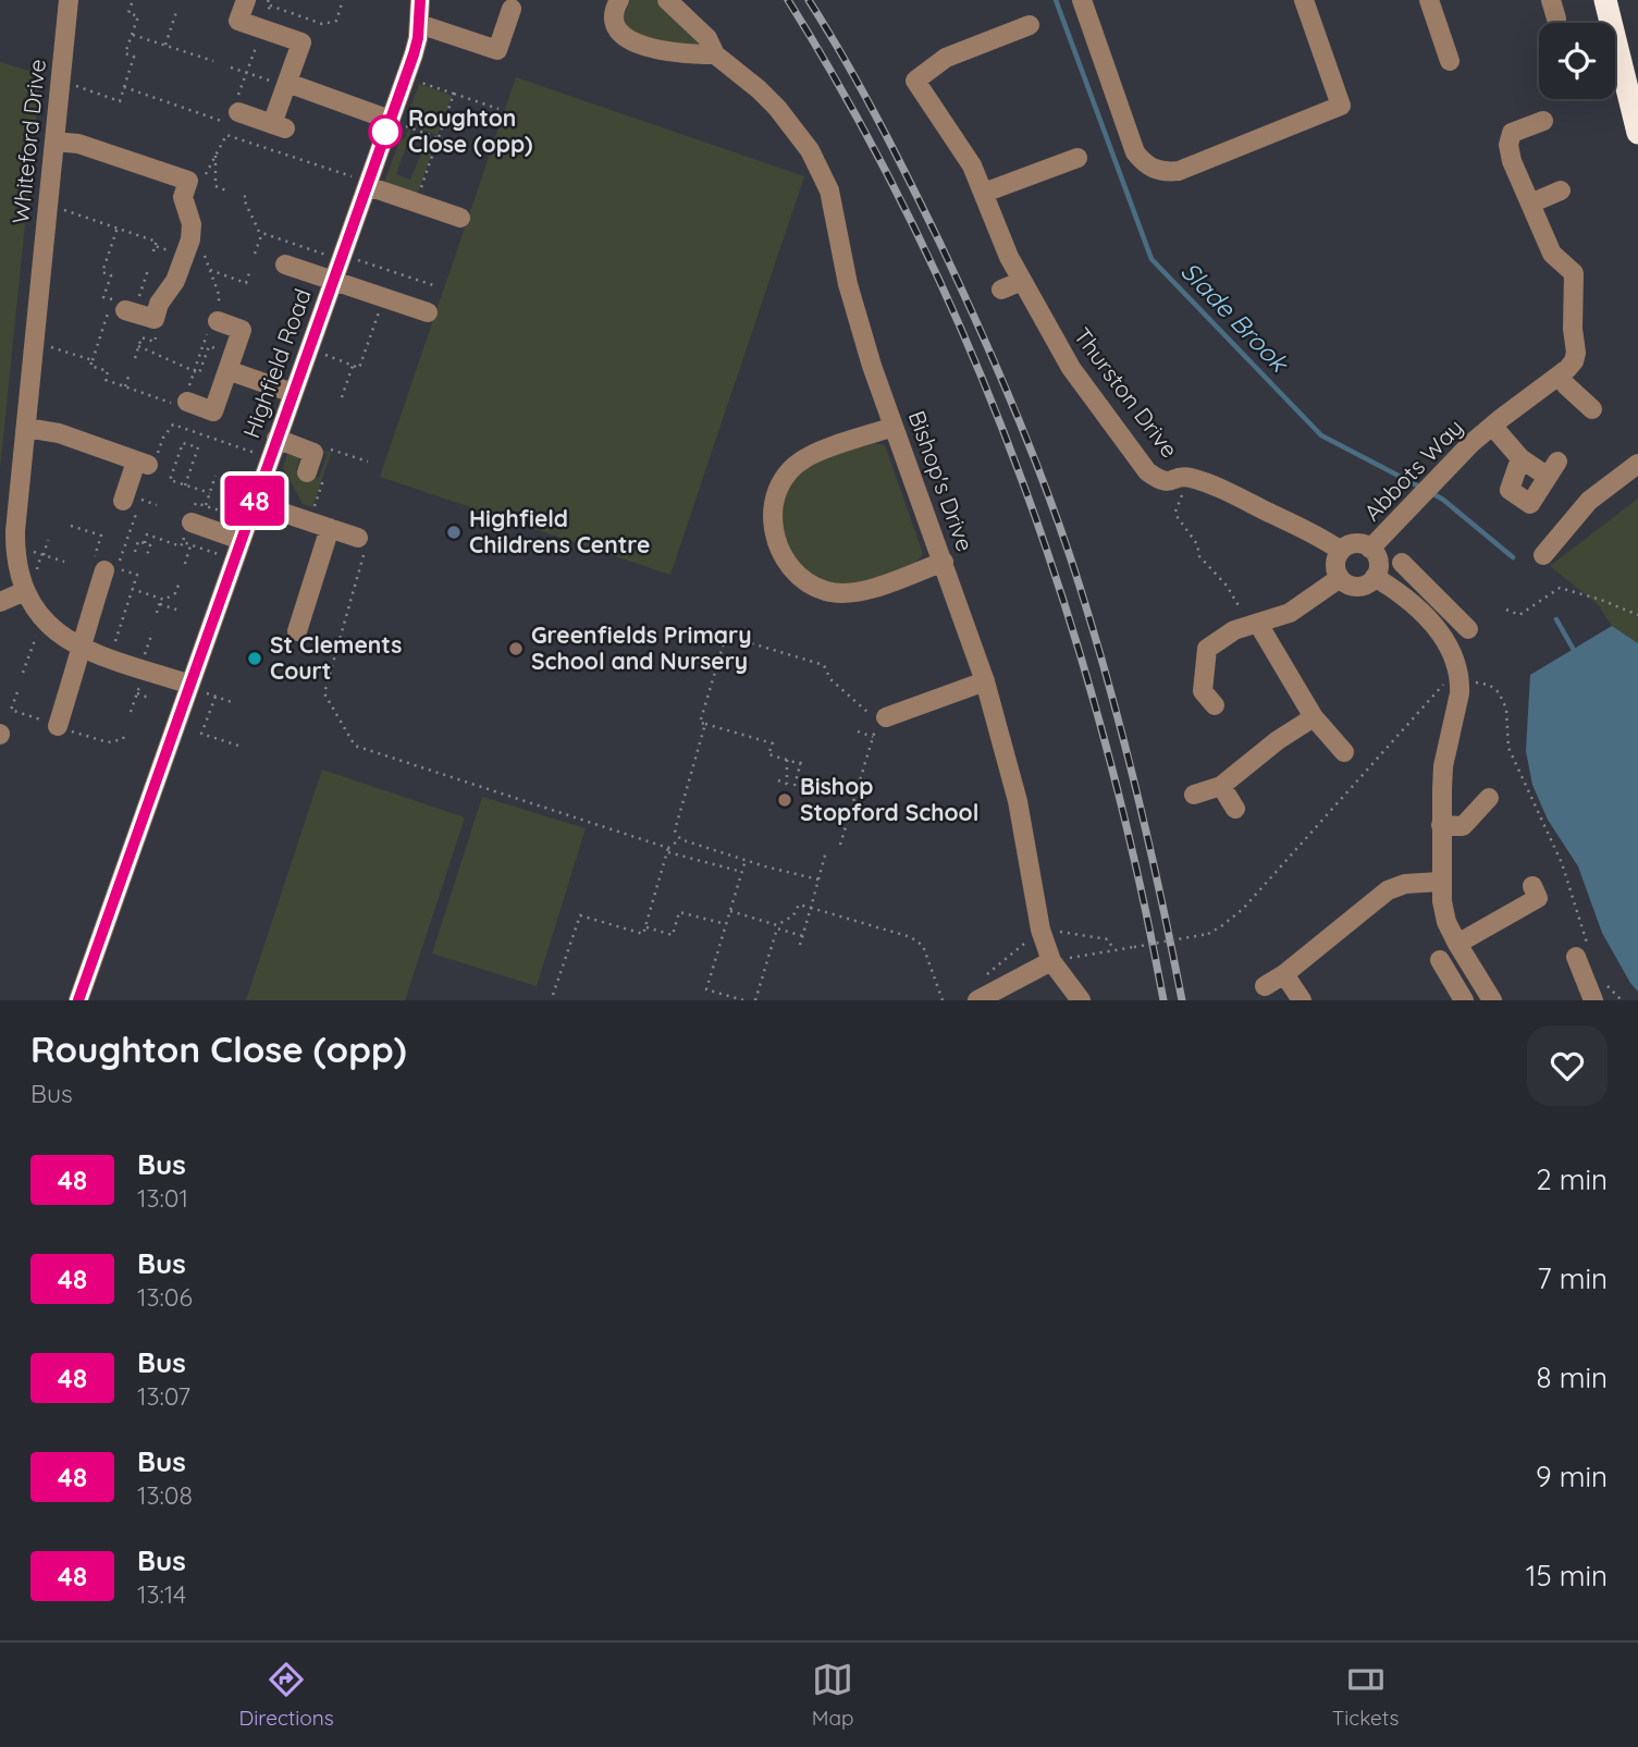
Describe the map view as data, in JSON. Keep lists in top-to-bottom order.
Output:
{
  "streets": {
    "street": [
      "Whiteford Drive",
      "Highfield Road",
      "Thurston Drive",
      "Abbots Way",
      "Bishop's Drive"
    ]
  },
  "crossings": [
    ["Whiteford Drive", "Highfield Road"],
    ["Thurston Drive", "Abbots Way"]
  ],
  "water": ["Slade Brook"],
  "places": [
    "Roughton Close (opp)",
    "Highfield Childrens Centre",
    "Greenfields Primary School and Nursery",
    "St Clements Court",
    "Bishop Stopford School"
  ],
  "lines": ["bus line 48"],
  "page": {
    "on_map": "48",
    "heading": ["Roughton Close (opp)", "Bus"],
    "list": [
      {
        "mark": "48",
        "name": "Bus",
        "note": "13:01",
        "value": "2 min"
      },
      {
        "mark": "48",
        "name": "Bus",
        "note": "13:06",
        "value": "7 min"
      },
      {
        "mark": "48",
        "name": "Bus",
        "note": "13:07",
        "value": "8 min"
      },
      {
        "mark": "48",
        "name": "Bus",
        "note": "13:08",
        "value": "9 min"
      },
      {
        "mark": "48",
        "name": "Bus",
        "note": "13:14",
        "value": "15 min"
      }
    ],
    "tabs": ["Directions", "Map", "Tickets"]
  }
}
